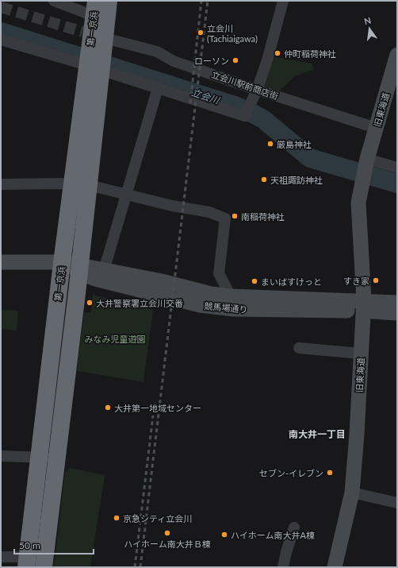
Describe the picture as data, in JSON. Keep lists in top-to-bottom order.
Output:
{
  "streets": {
    "highway": ["第一京浜"],
    "street": ["立会川駅前商店街", "旧東海道", "競馬場通り"]
  },
  "crossings": [
    ["第一京浜", "立会川駅前商店街"],
    ["第一京浜", "競馬場通り"],
    ["立会川駅前商店街", "旧東海道"],
    ["旧東海道", "競馬場通り"]
  ],
  "districts": ["南大井一丁目"],
  "water": ["立会川"],
  "parks": ["みなみ児童遊園"],
  "places": [
    "立会川 (Tachiaigawa)",
    "仲町稲荷神社",
    "ローソン",
    "厳島神社",
    "天祖諏訪神社",
    "南稲荷神社",
    "すき家",
    "まいばすけっと",
    "大井警察署立会川交番",
    "大井第一地域センター",
    "セブン-イレブン",
    "京急シティ立会川",
    "ハイホーム南大井Ｂ棟",
    "ハイホーム南大井A棟"
  ],
  "scale_bar": "50 m",
  "north": "top"
}
